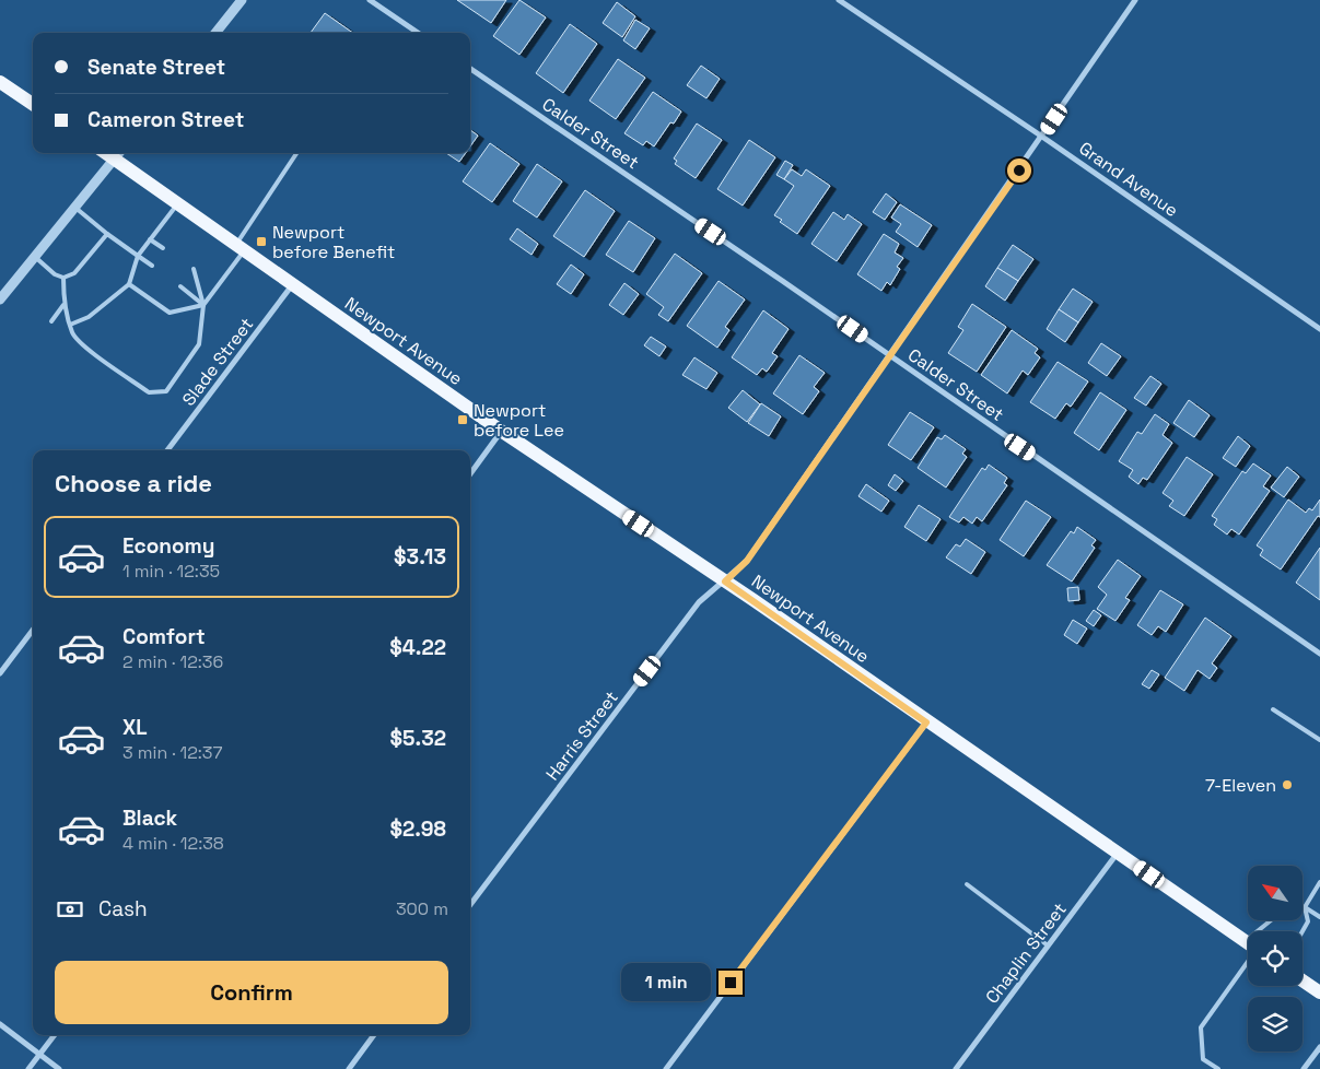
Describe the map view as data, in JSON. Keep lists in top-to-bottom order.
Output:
{
  "streets": {
    "main road": ["Newport Avenue"],
    "street": [
      "Calder Street",
      "Grand Avenue",
      "Slade Street",
      "Harris Street",
      "Chaplin Street"
    ]
  },
  "crossings": [
    ["Calder Street", "Harris Street"],
    ["Grand Avenue", "Harris Street"],
    ["Newport Avenue", "Slade Street"],
    ["Newport Avenue", "Harris Street"],
    ["Newport Avenue", "Chaplin Street"]
  ],
  "places": {
    "transit": ["Newport before Benefit", "Newport before Lee"],
    "other": ["7-Eleven"]
  },
  "north": "top left",
  "page": {
    "banner": ["Senate Street", "Cameron Street"],
    "heading": "Choose a ride",
    "list": [
      {
        "name": "Economy",
        "note": "1 min · 12:35",
        "value": "$3.13"
      },
      {
        "name": "Comfort",
        "note": "2 min · 12:36",
        "value": "$4.22"
      },
      {
        "name": "XL",
        "note": "3 min · 12:37",
        "value": "$5.32"
      },
      {
        "name": "Black",
        "note": "4 min · 12:38",
        "value": "$2.98"
      }
    ],
    "pay": ["Cash", "300 m"],
    "buttons": "Confirm",
    "bubble": "1 min"
  }
}
